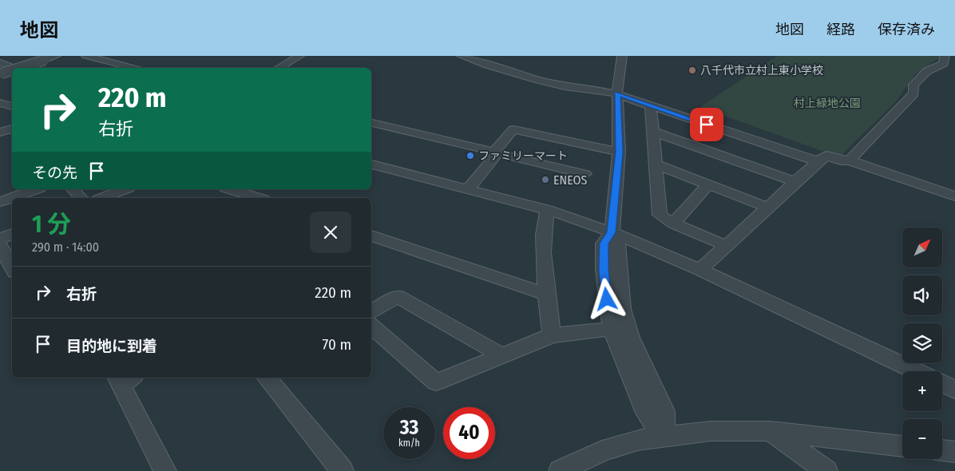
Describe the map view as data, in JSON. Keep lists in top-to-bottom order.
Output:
{
  "parks": ["村上緑地公園"],
  "places": ["八千代市立村上東小学校", "ファミリーマート", "ENEOS"],
  "north": "top right",
  "page": {
    "header": "地図",
    "nav": ["地図", "経路", "保存済み"],
    "turn": ["220 m", "右折"],
    "then": "その先",
    "heading": ["1 分", "290 m · 14:00"],
    "map_buttons": ["+", "−"],
    "list": [
      {
        "name": "右折",
        "value": "220 m"
      },
      {
        "name": "目的地に到着",
        "value": "70 m"
      }
    ],
    "speed": "33 km/h",
    "limit": "40"
  }
}
